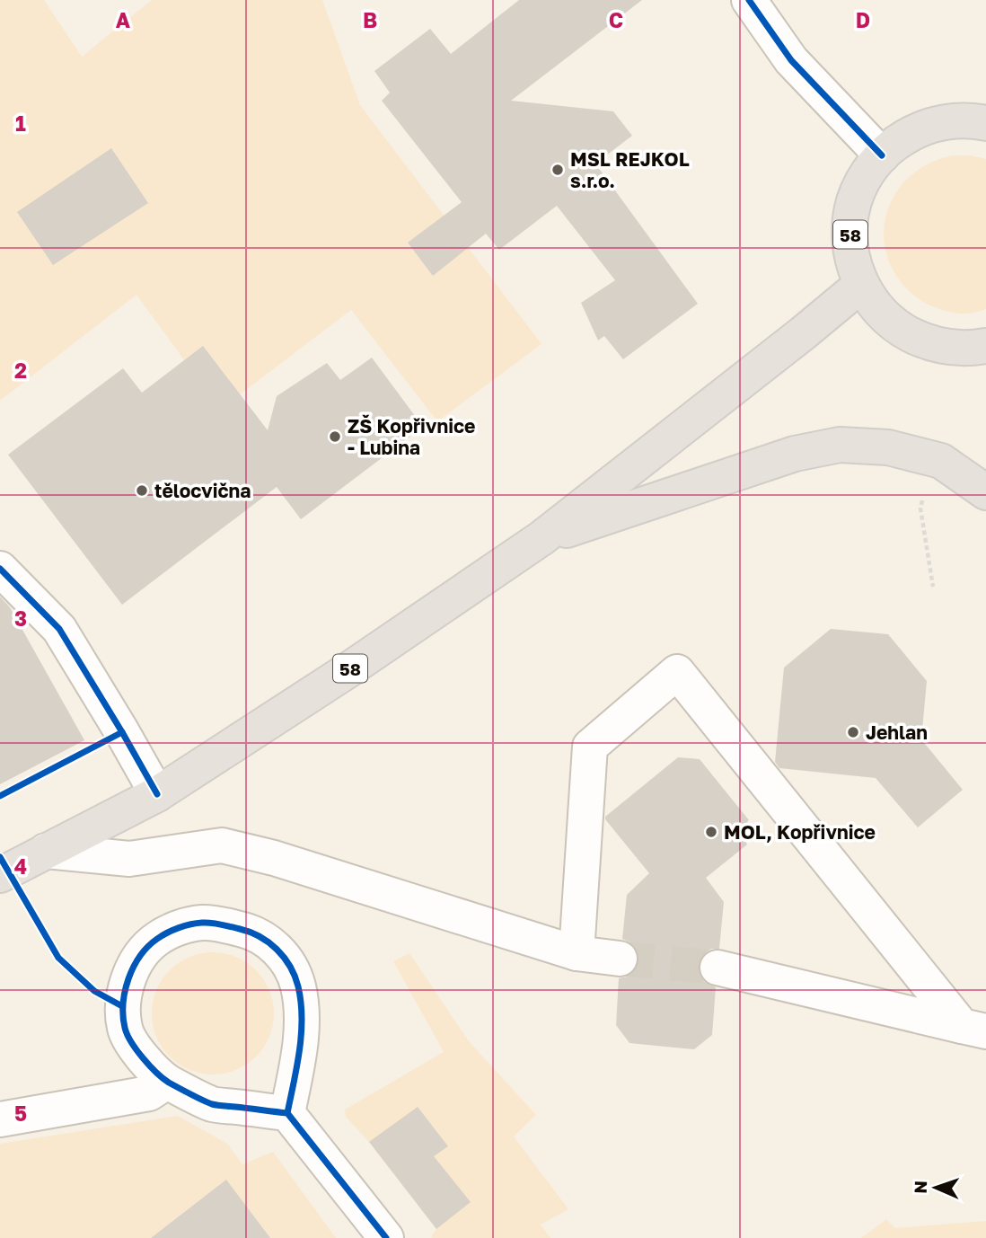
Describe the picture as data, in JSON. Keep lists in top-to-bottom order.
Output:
{
  "streets": {
    "main road": ["58"]
  },
  "places": [
    "MSL REJKOL s.r.o.",
    "ZŠ Kopřivnice - Lubina",
    "tělocvična",
    "Jehlan",
    "MOL, Kopřivnice"
  ],
  "north": "left",
  "grid": {
    "columns": [
      "A",
      "B",
      "C",
      "D"
    ],
    "rows": [
      "1",
      "2",
      "3",
      "4",
      "5"
    ]
  }
}
